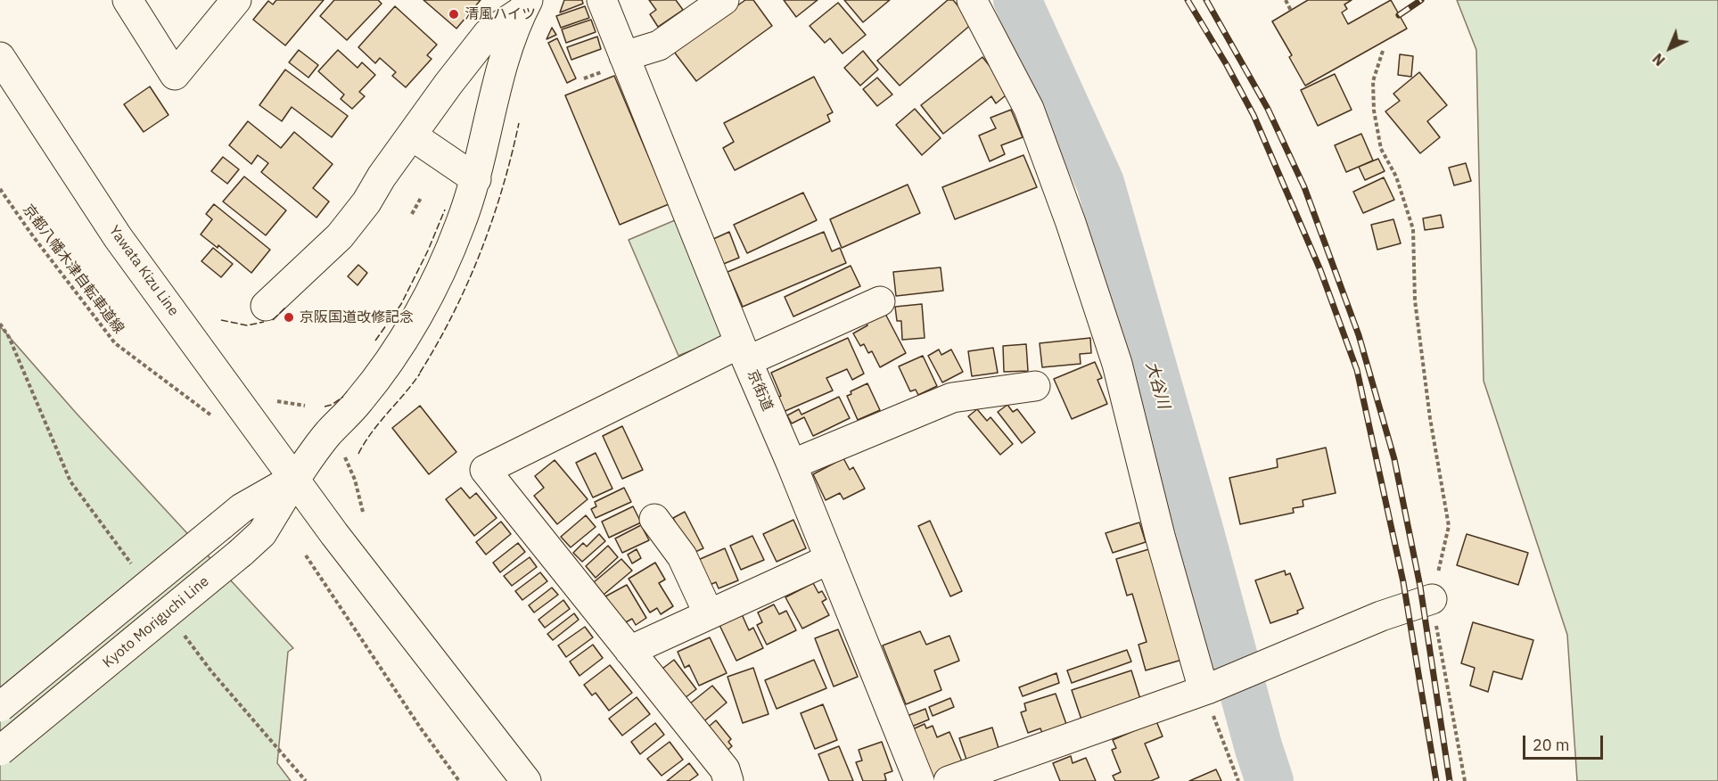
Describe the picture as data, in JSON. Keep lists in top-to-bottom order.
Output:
{
  "streets": {
    "street": ["Yawata Kizu Line", "京街道", "Kyoto Moriguchi Line"],
    "path": ["京都八幡木津自転車道線"]
  },
  "crossings": [
    ["Yawata Kizu Line", "Kyoto Moriguchi Line"]
  ],
  "water": ["大谷川"],
  "places": ["清風ハイツ", "京阪国道改修記念"],
  "scale_bar": "20 m",
  "north": "bottom left"
}
